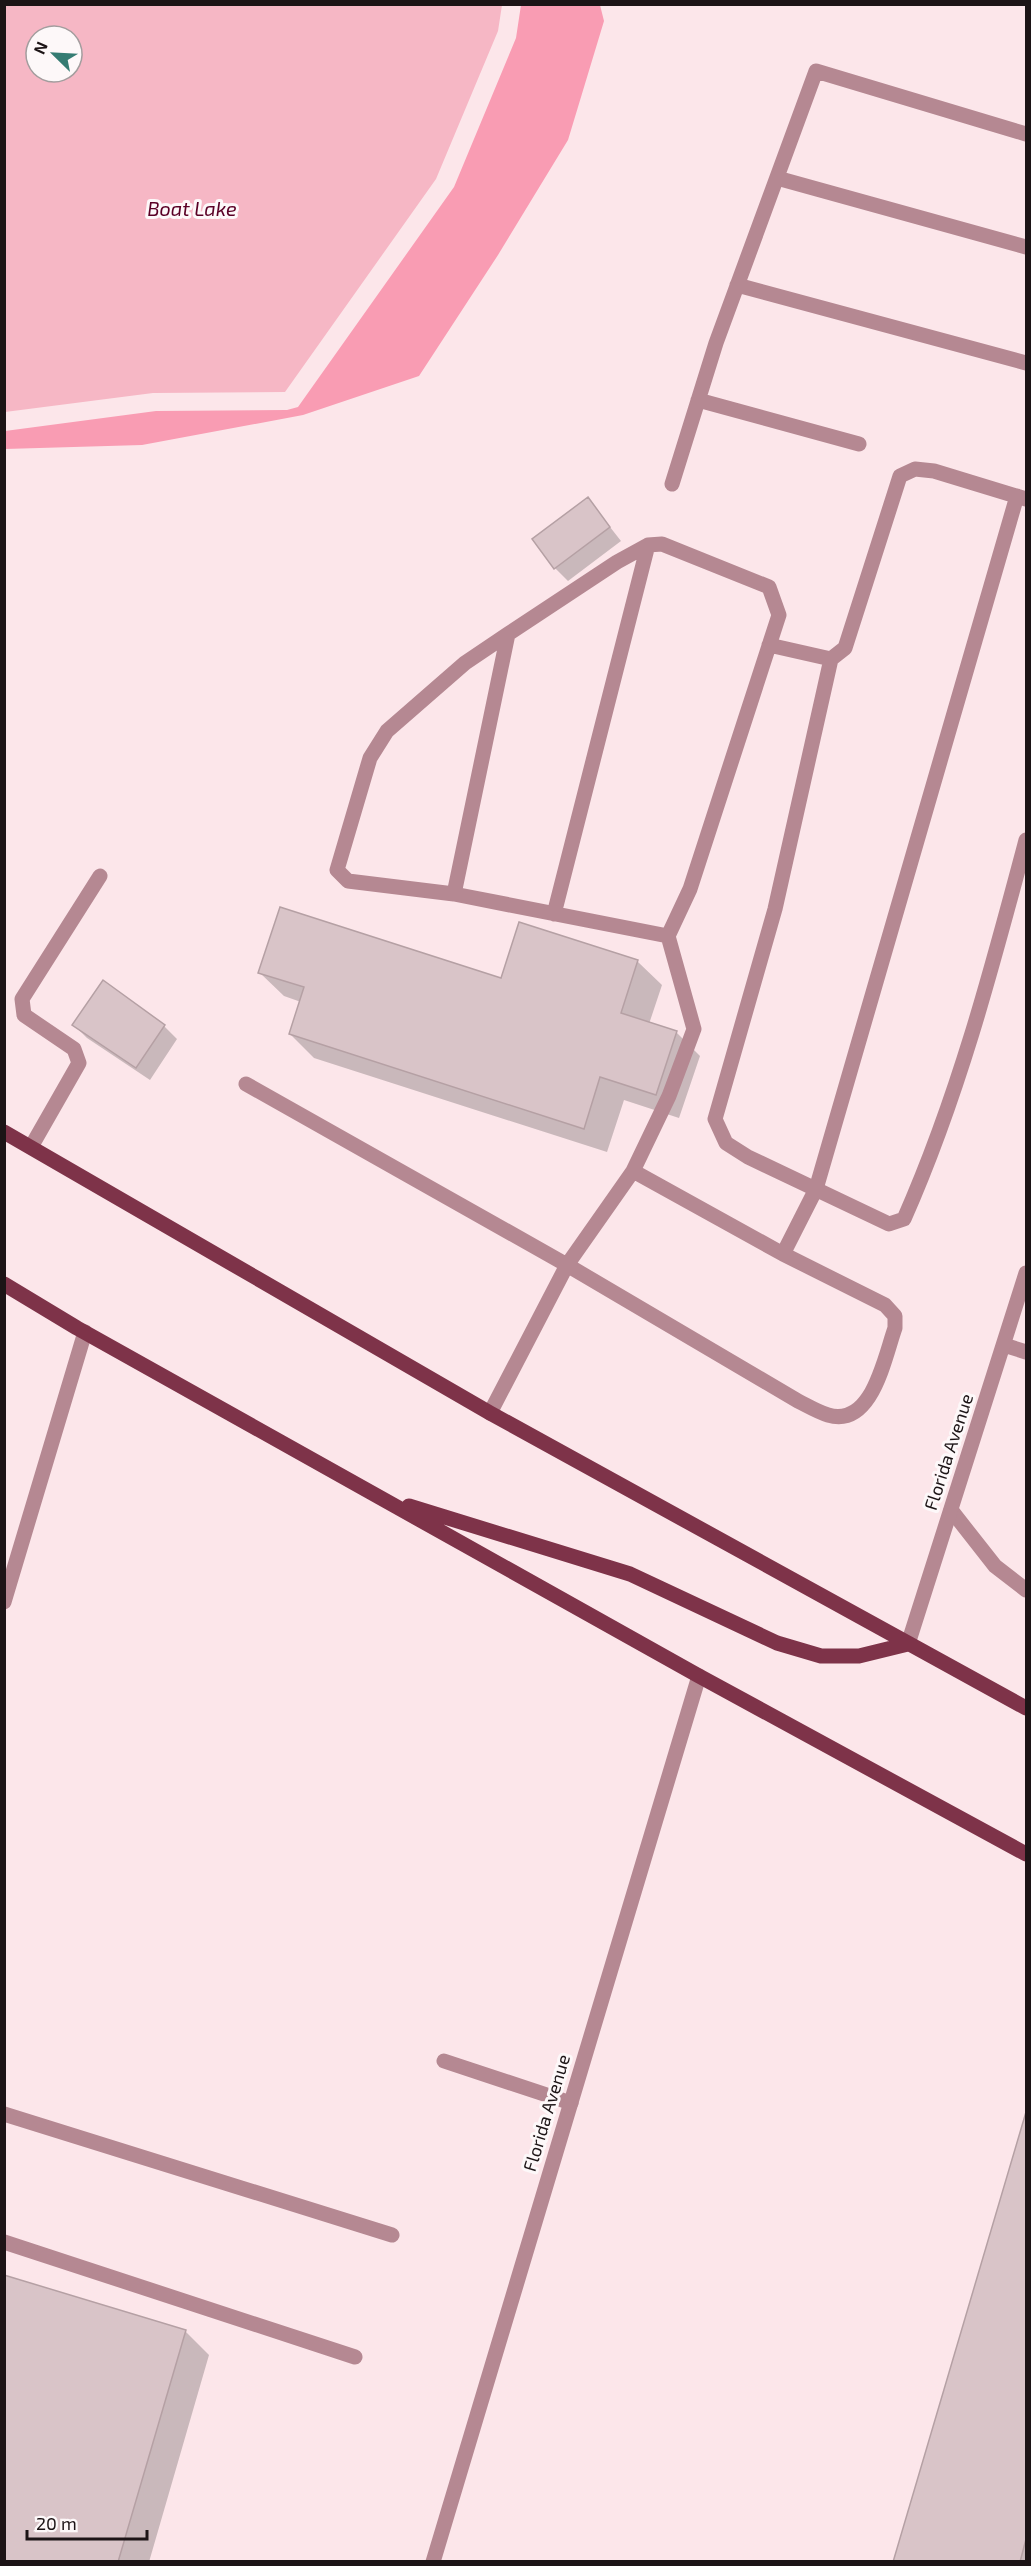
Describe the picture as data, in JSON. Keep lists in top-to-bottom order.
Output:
{
  "streets": {
    "street": ["Florida Avenue"]
  },
  "water": ["Boat Lake"],
  "scale_bar": "20 m",
  "north": "top left"
}
